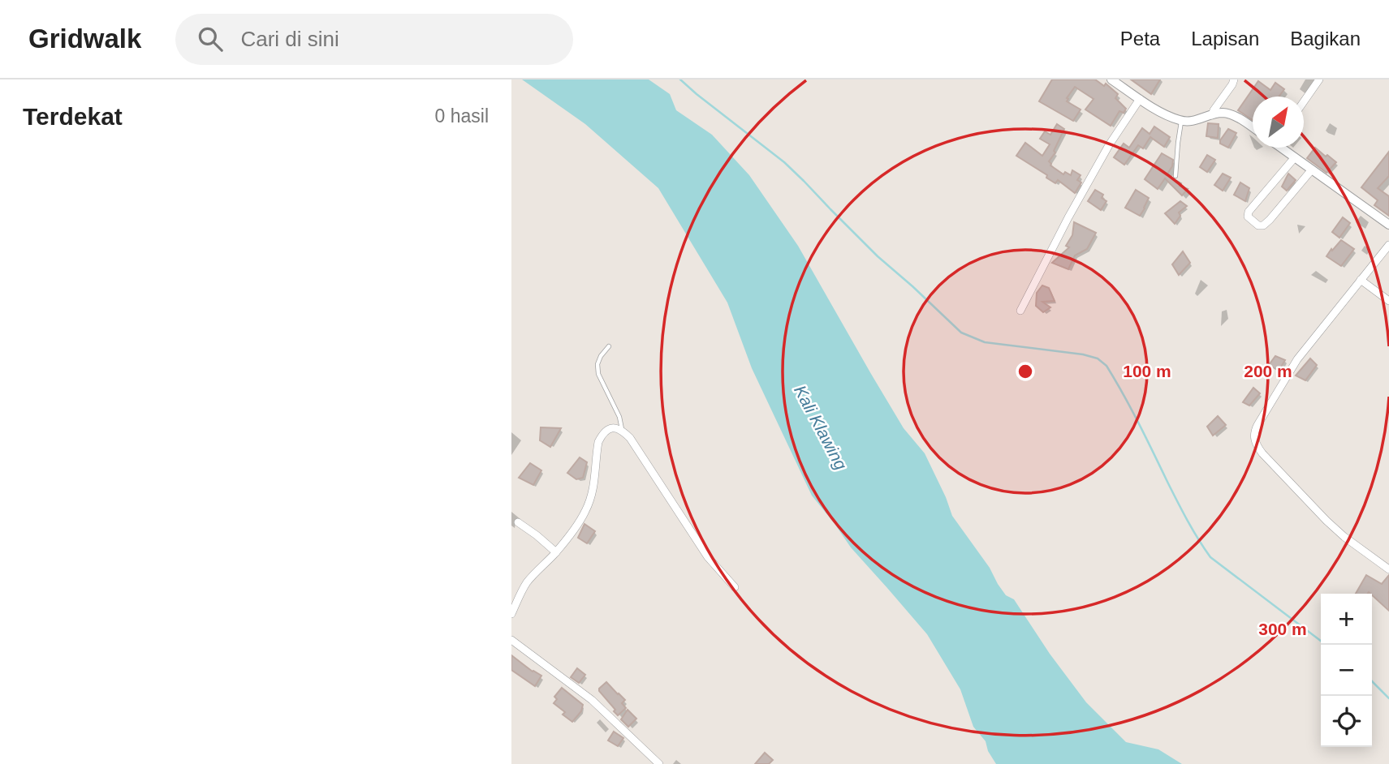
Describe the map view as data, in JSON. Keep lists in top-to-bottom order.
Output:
{
  "water": ["Kali Klawing"],
  "north": "top right",
  "page": {
    "header": "Gridwalk",
    "search": "Cari di sini",
    "nav": ["Peta", "Lapisan", "Bagikan"],
    "heading": ["Terdekat", "0 hasil"],
    "map_buttons": ["+", "−"]
  },
  "rings": ["100 m", "200 m", "300 m"]
}
